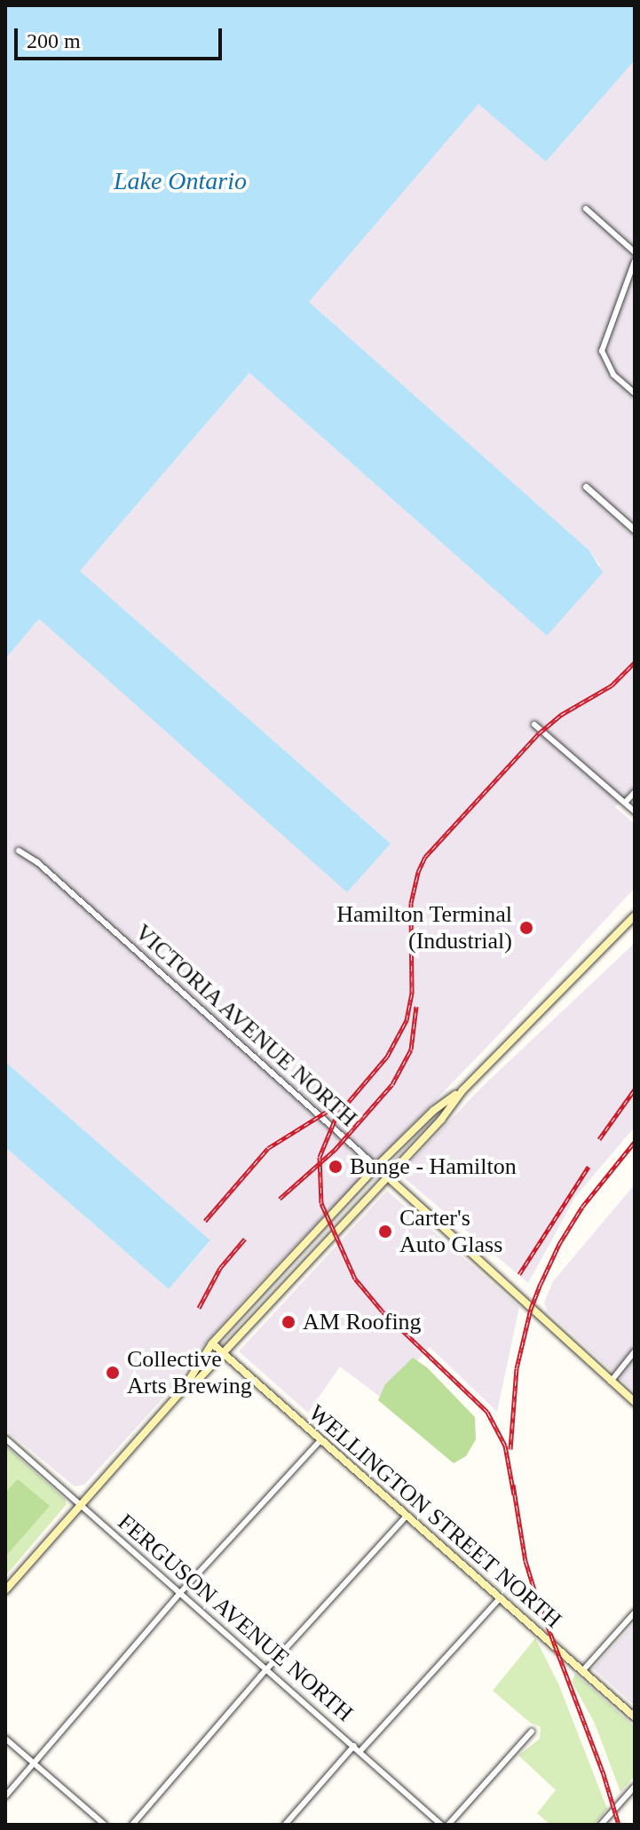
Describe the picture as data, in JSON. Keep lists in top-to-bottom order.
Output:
{
  "streets": {
    "main road": ["VICTORIA AVENUE NORTH", "WELLINGTON STREET NORTH"],
    "street": ["FERGUSON AVENUE NORTH"]
  },
  "water": ["Lake Ontario"],
  "places": [
    "Hamilton Terminal (Industrial)",
    "Bunge - Hamilton",
    "Carter's Auto Glass",
    "AM Roofing",
    "Collective Arts Brewing"
  ],
  "scale_bar": "200 m"
}
